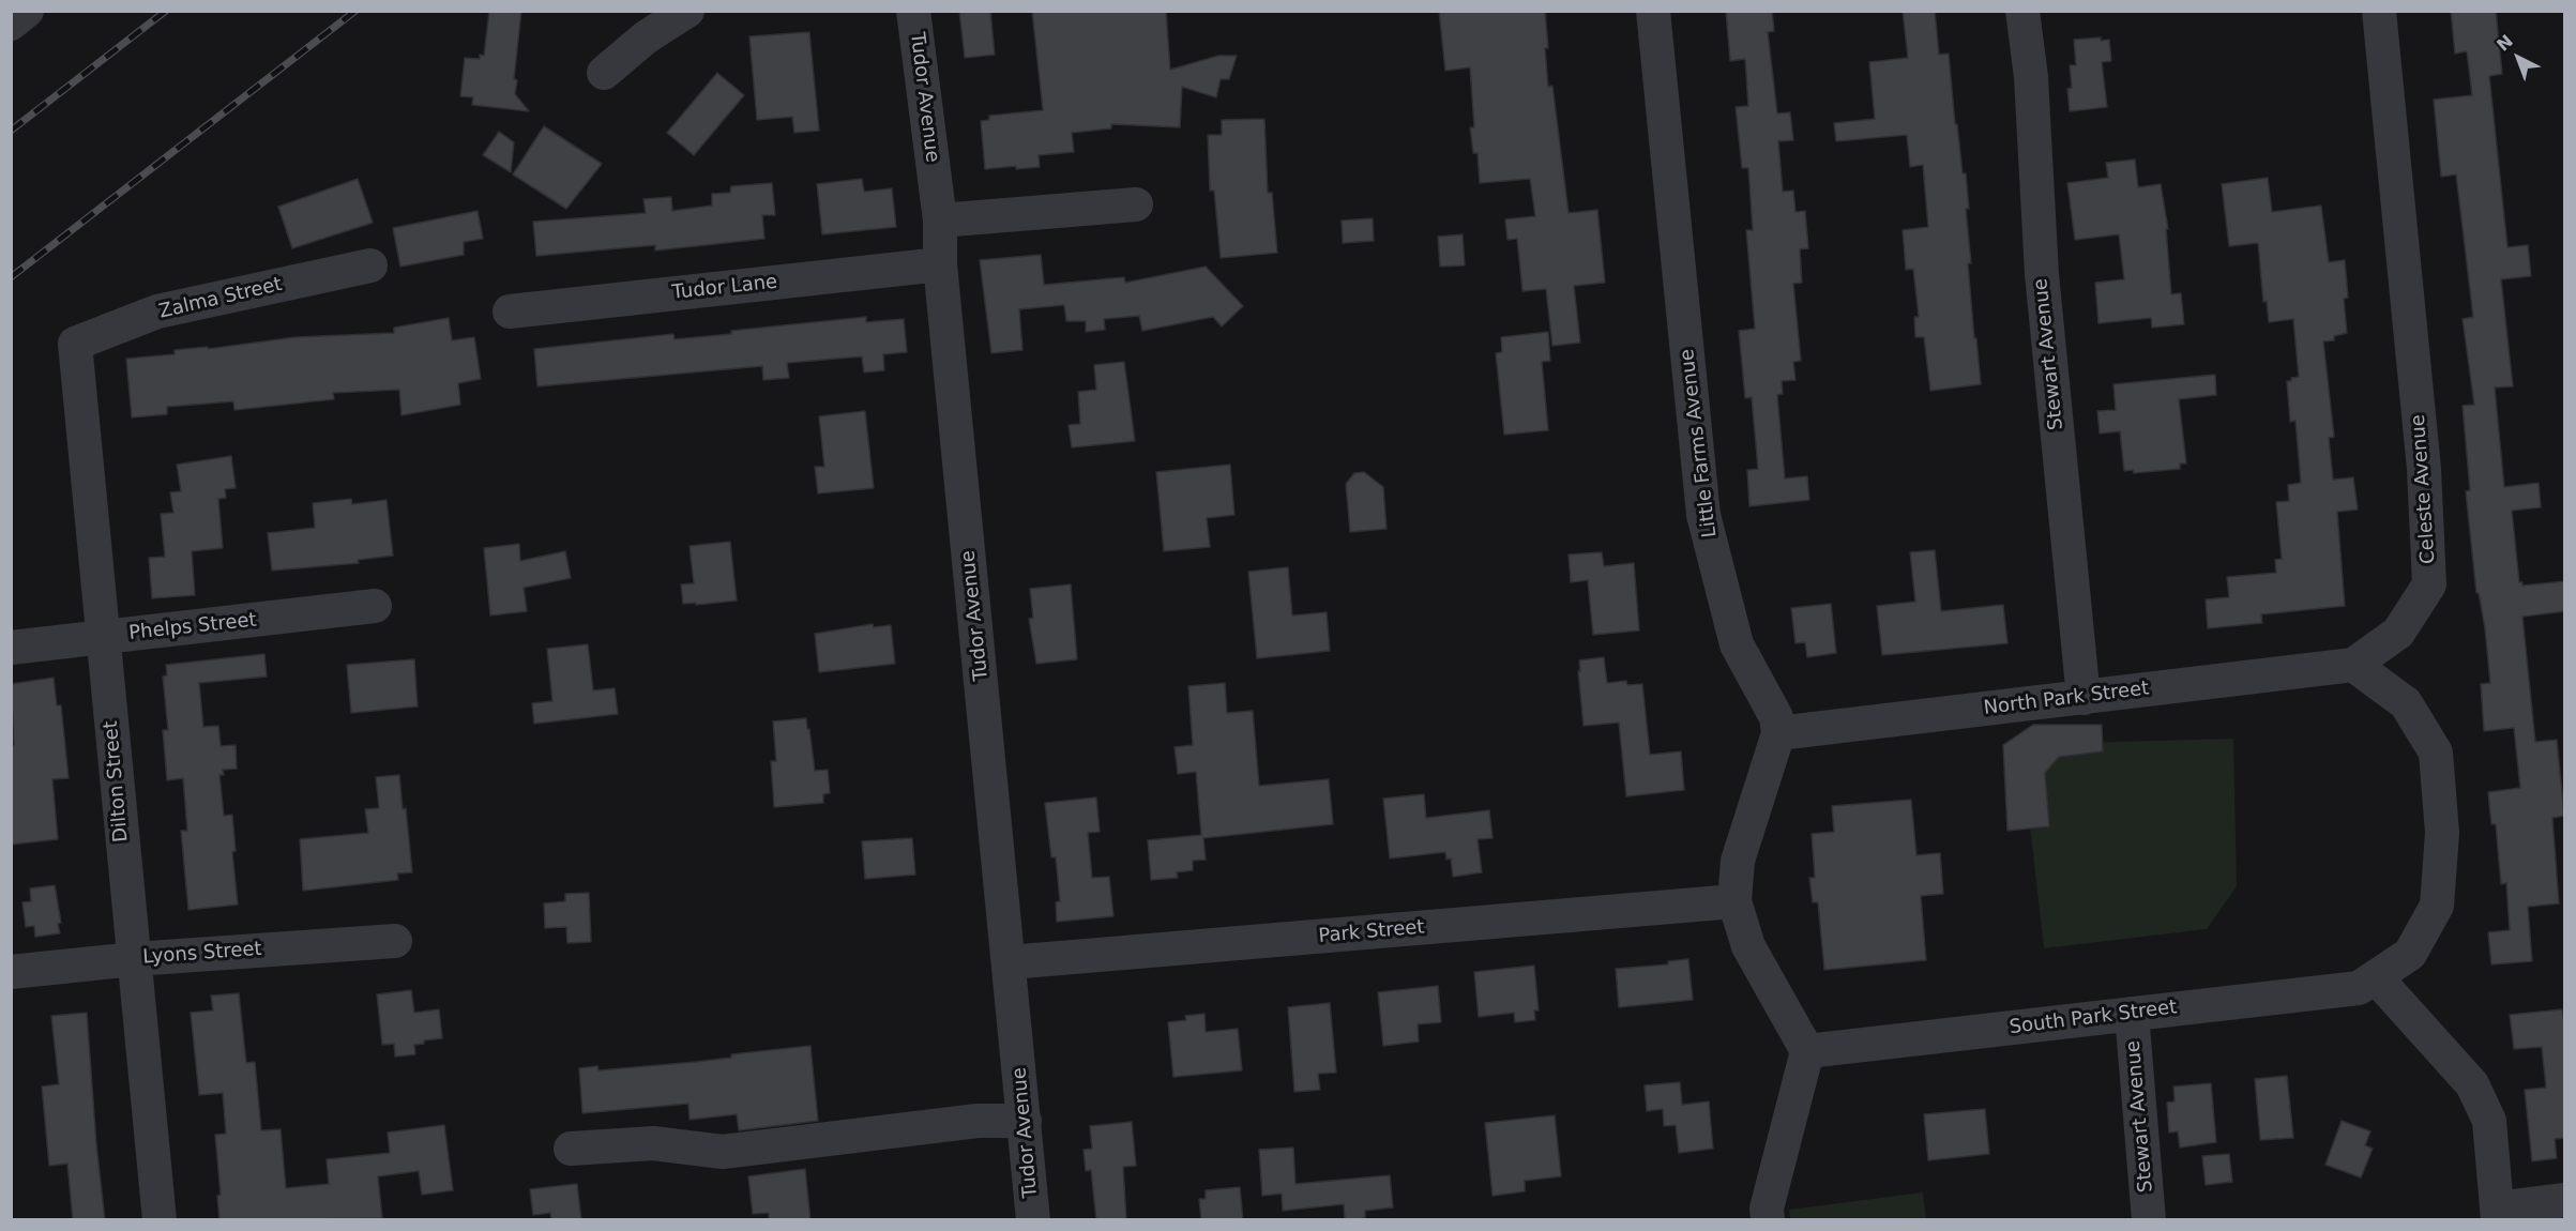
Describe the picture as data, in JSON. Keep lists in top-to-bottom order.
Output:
{
  "streets": {
    "street": [
      "Tudor Avenue",
      "Tudor Lane",
      "Zalma Street",
      "Stewart Avenue",
      "Little Farms Avenue",
      "Celeste Avenue",
      "Phelps Street",
      "North Park Street",
      "Dilton Street",
      "Park Street",
      "Lyons Street",
      "South Park Street"
    ]
  },
  "crossings": [
    ["Tudor Avenue", "Tudor Lane"],
    ["Tudor Avenue", "Park Street"],
    ["Zalma Street", "Dilton Street"],
    ["Stewart Avenue", "North Park Street"],
    ["Stewart Avenue", "South Park Street"],
    ["Little Farms Avenue", "North Park Street"],
    ["Celeste Avenue", "North Park Street"],
    ["Phelps Street", "Dilton Street"],
    ["Dilton Street", "Lyons Street"]
  ],
  "north": "top left"
}
